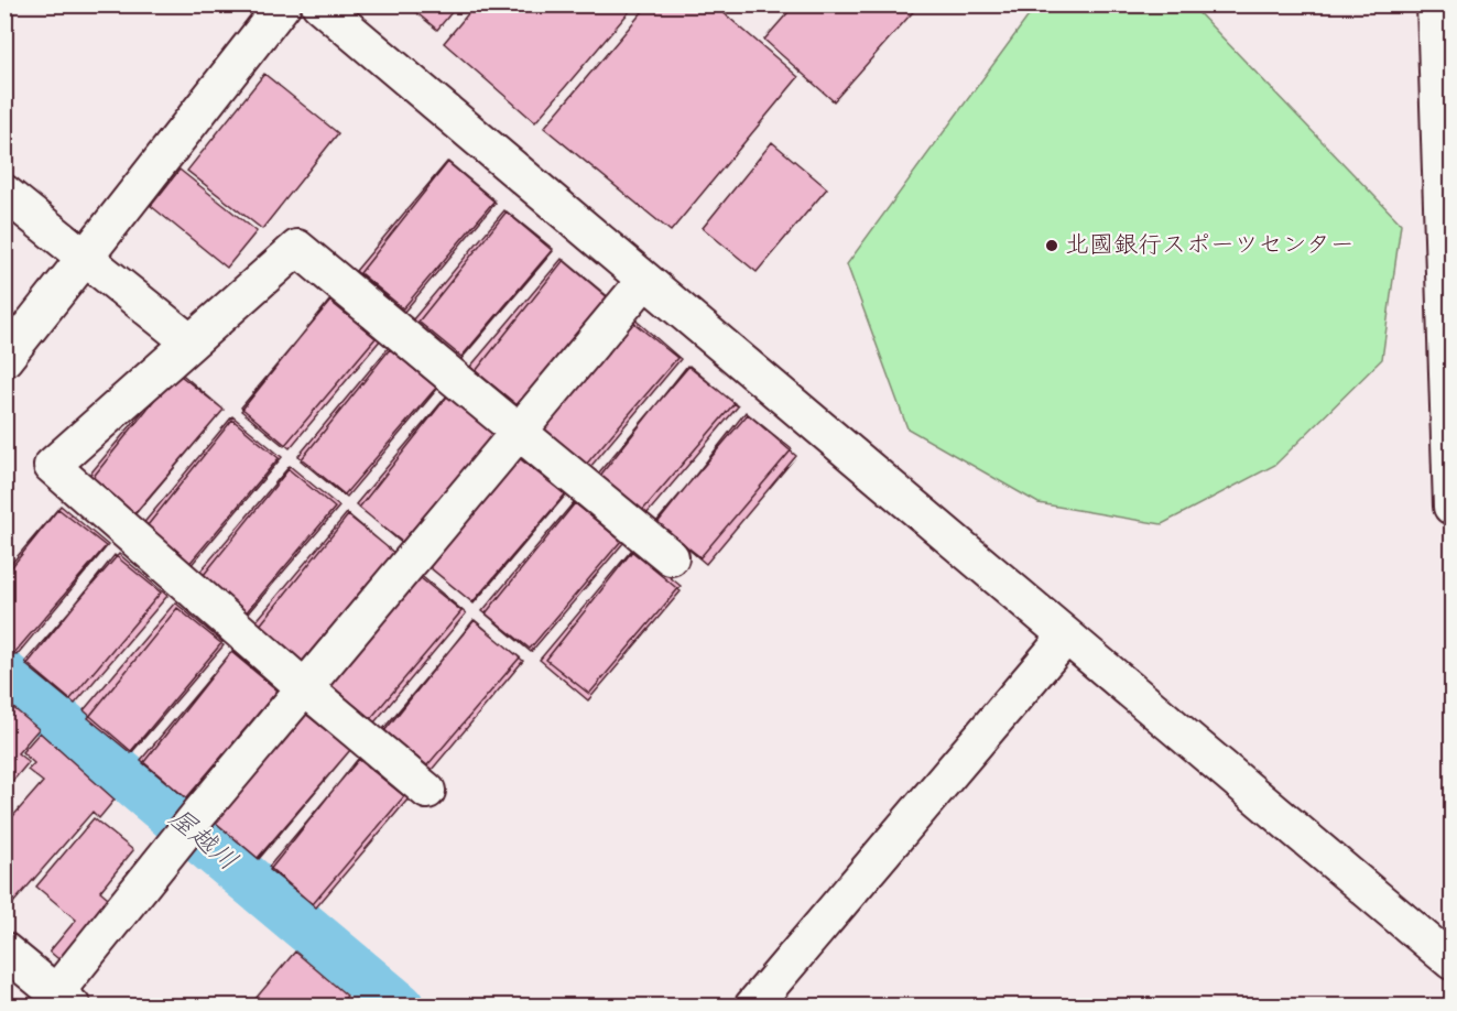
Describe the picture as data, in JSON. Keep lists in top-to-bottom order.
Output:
{
  "water": ["屋越川"],
  "places": ["北國銀行スポーツセンター"]
}
